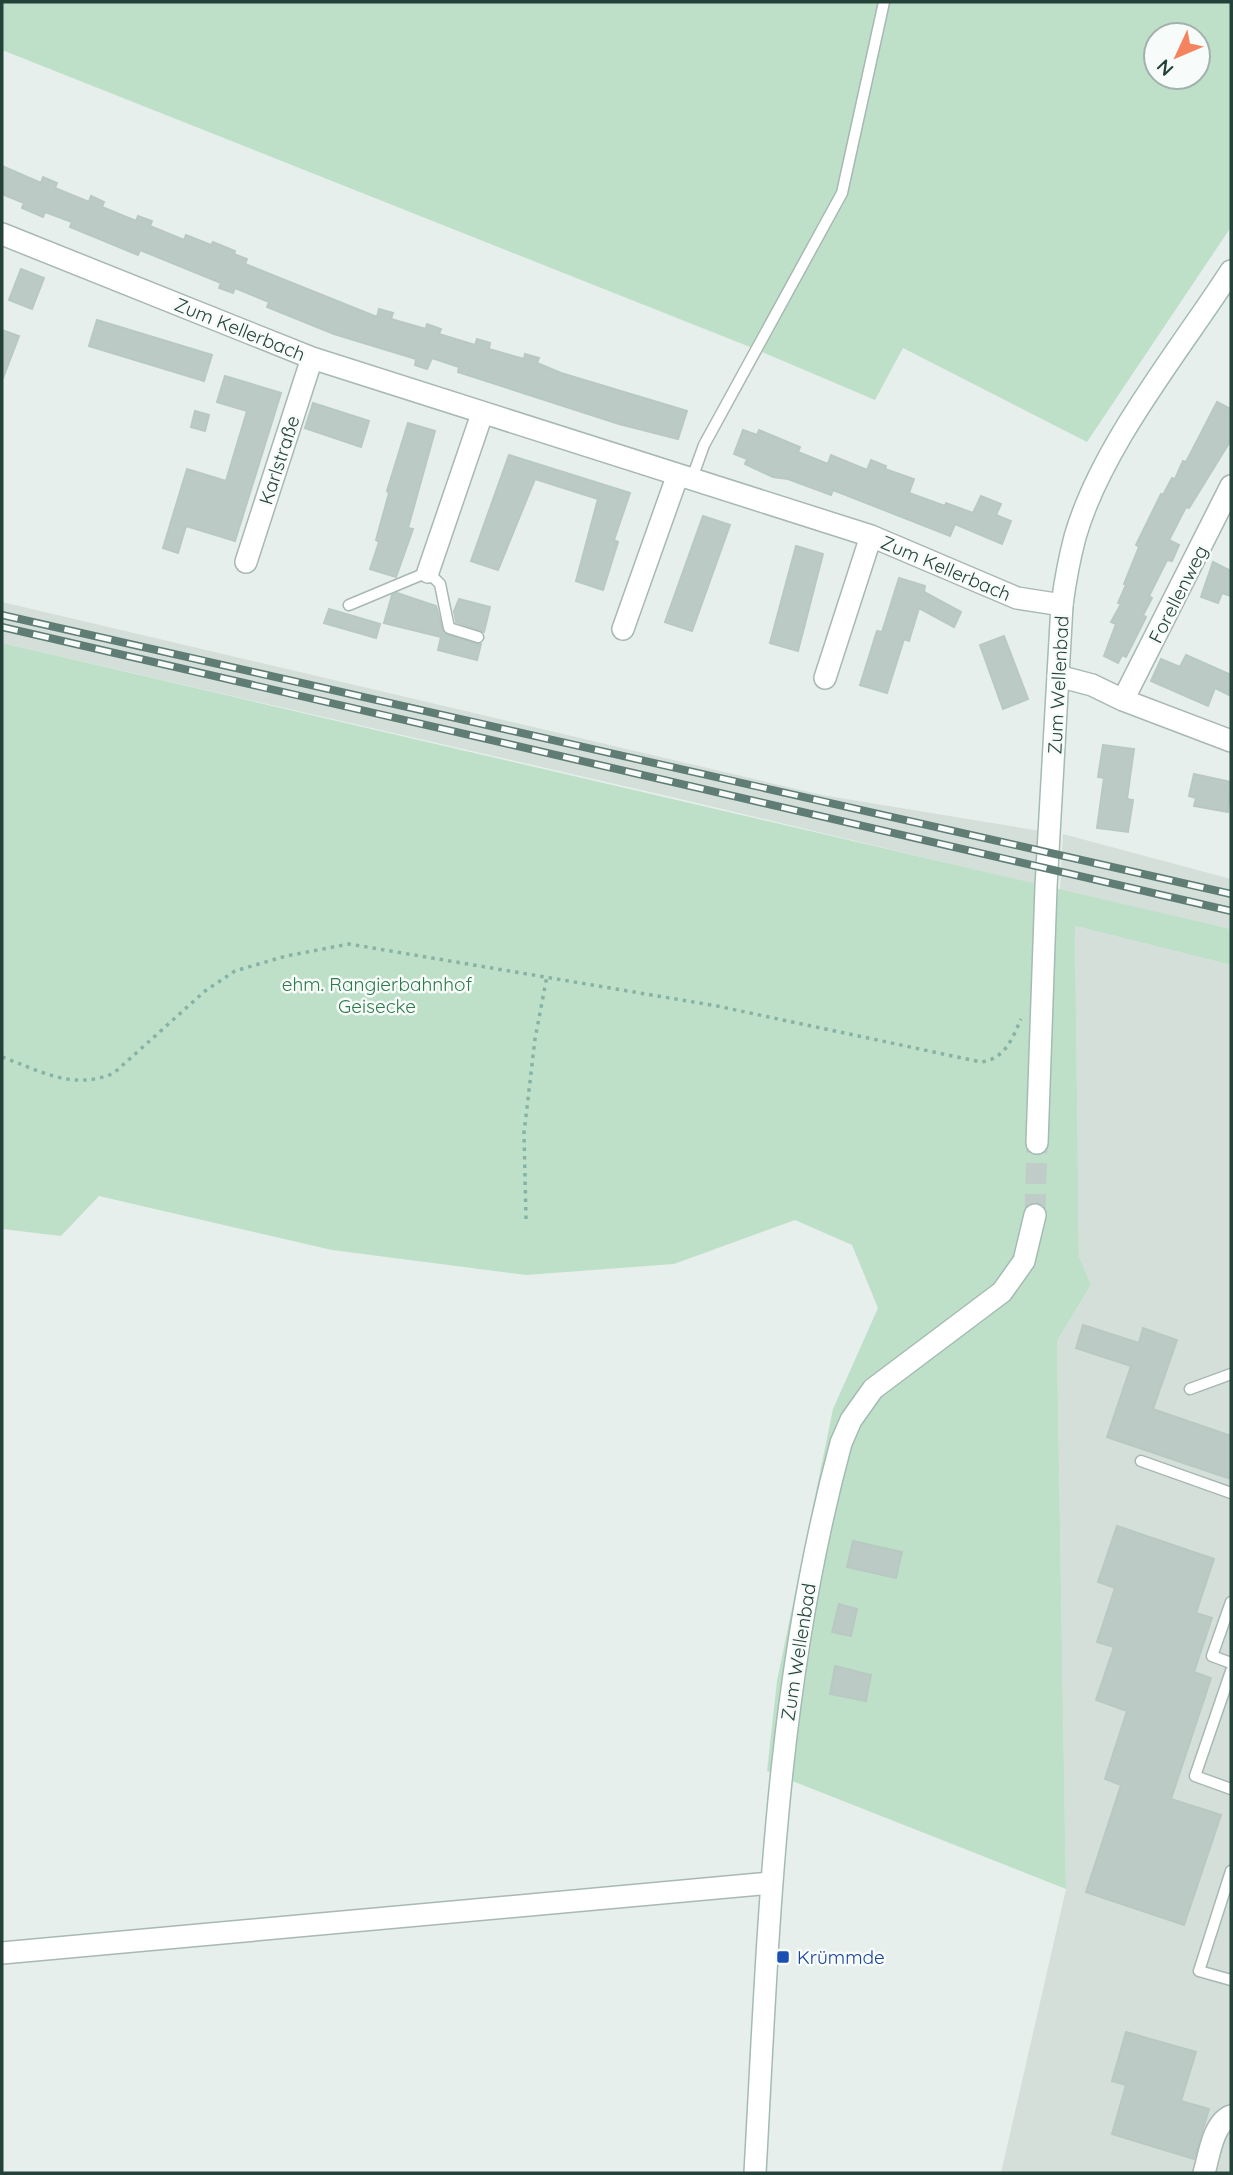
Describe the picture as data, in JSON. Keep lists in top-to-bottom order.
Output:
{
  "streets": {
    "street": [
      "Zum Kellerbach",
      "Karlstraße",
      "Forellenweg",
      "Zum Wellenbad"
    ]
  },
  "crossings": [
    ["Zum Kellerbach", "Karlstraße"],
    ["Zum Kellerbach", "Zum Wellenbad"]
  ],
  "parks": ["ehm. Rangierbahnhof Geisecke"],
  "places": {
    "transit": ["Krümmde"]
  },
  "north": "bottom left"
}
